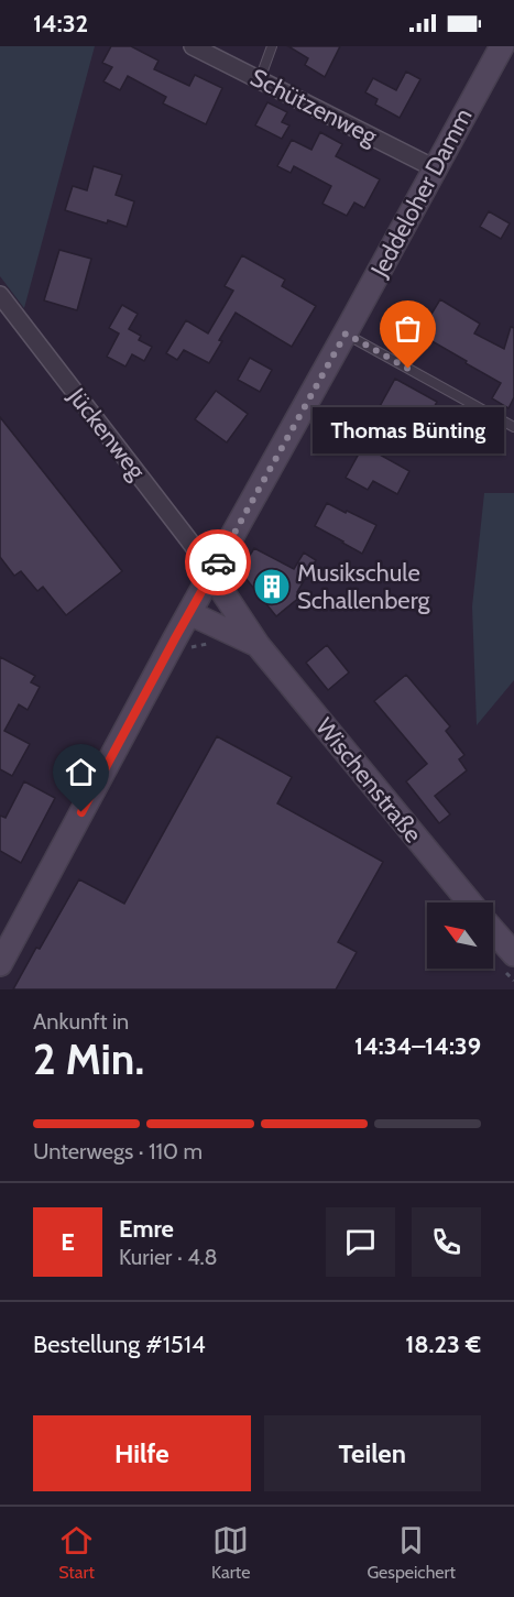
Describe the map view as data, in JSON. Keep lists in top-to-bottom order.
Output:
{
  "streets": {
    "main road": ["Jeddeloher Damm", "Wischenstraße"],
    "street": ["Schützenweg", "Jückenweg"]
  },
  "crossings": [
    ["Schützenweg", "Jeddeloher Damm"],
    ["Jeddeloher Damm", "Jückenweg"],
    ["Jeddeloher Damm", "Wischenstraße"],
    ["Jückenweg", "Wischenstraße"]
  ],
  "places": {
    "other": ["Thomas Bünting"],
    "building": ["Musikschule Schallenberg"]
  },
  "north": "top left",
  "page": {
    "status": "14:32",
    "bubble": "Thomas Bünting",
    "heading": ["2 Min.", "Ankunft in", "14:34–14:39"],
    "panel": [
      "Emre",
      "Kurier · 4.8",
      "Bestellung #1514",
      "18.23 €"
    ],
    "bar": "Unterwegs · 110 m",
    "round": "E",
    "buttons": ["Hilfe", "Teilen"],
    "tabs": ["Start", "Karte", "Gespeichert"]
  }
}
